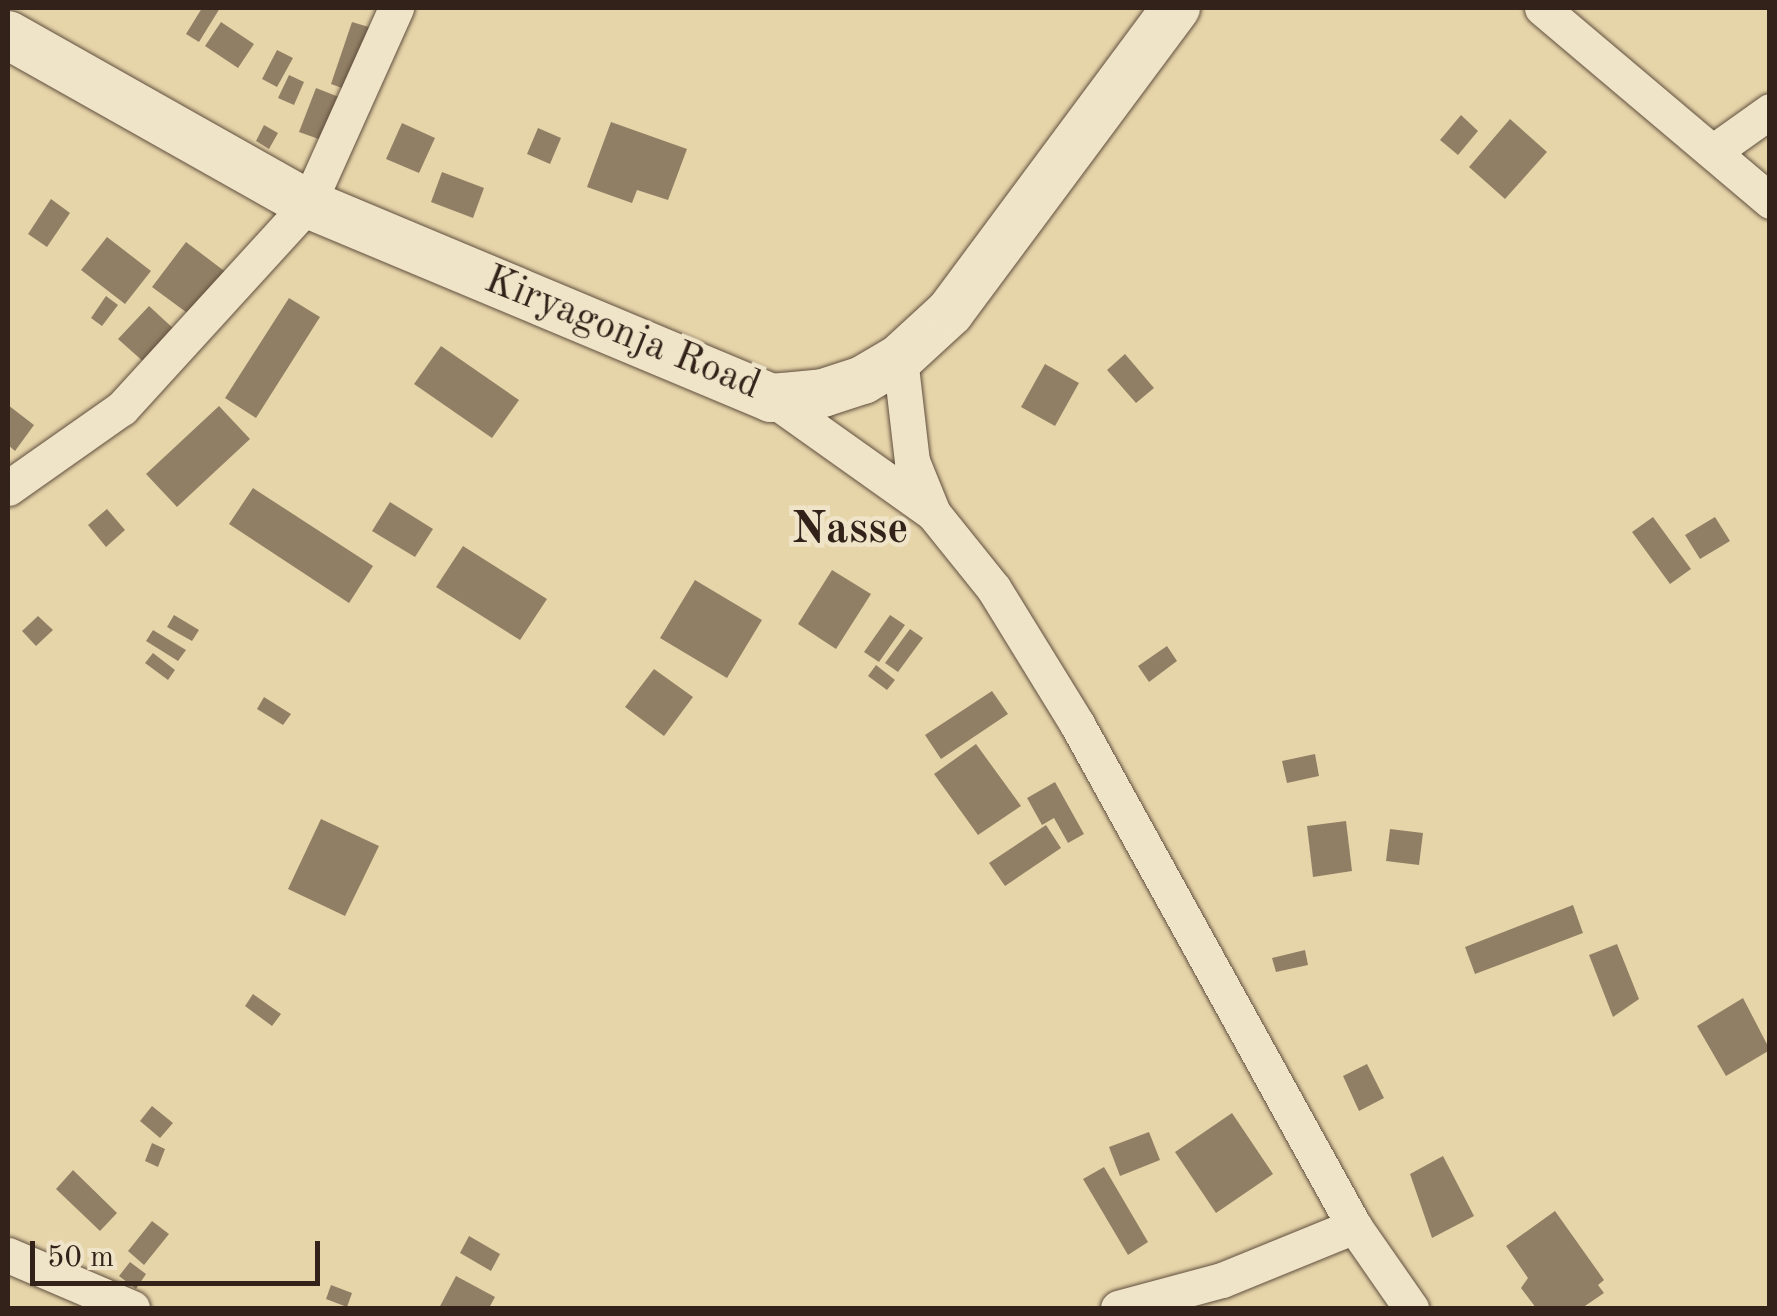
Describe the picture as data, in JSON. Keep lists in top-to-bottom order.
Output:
{
  "streets": {
    "street": ["Kiryagonja Road"]
  },
  "districts": ["Nasse"],
  "scale_bar": "50 m"
}
